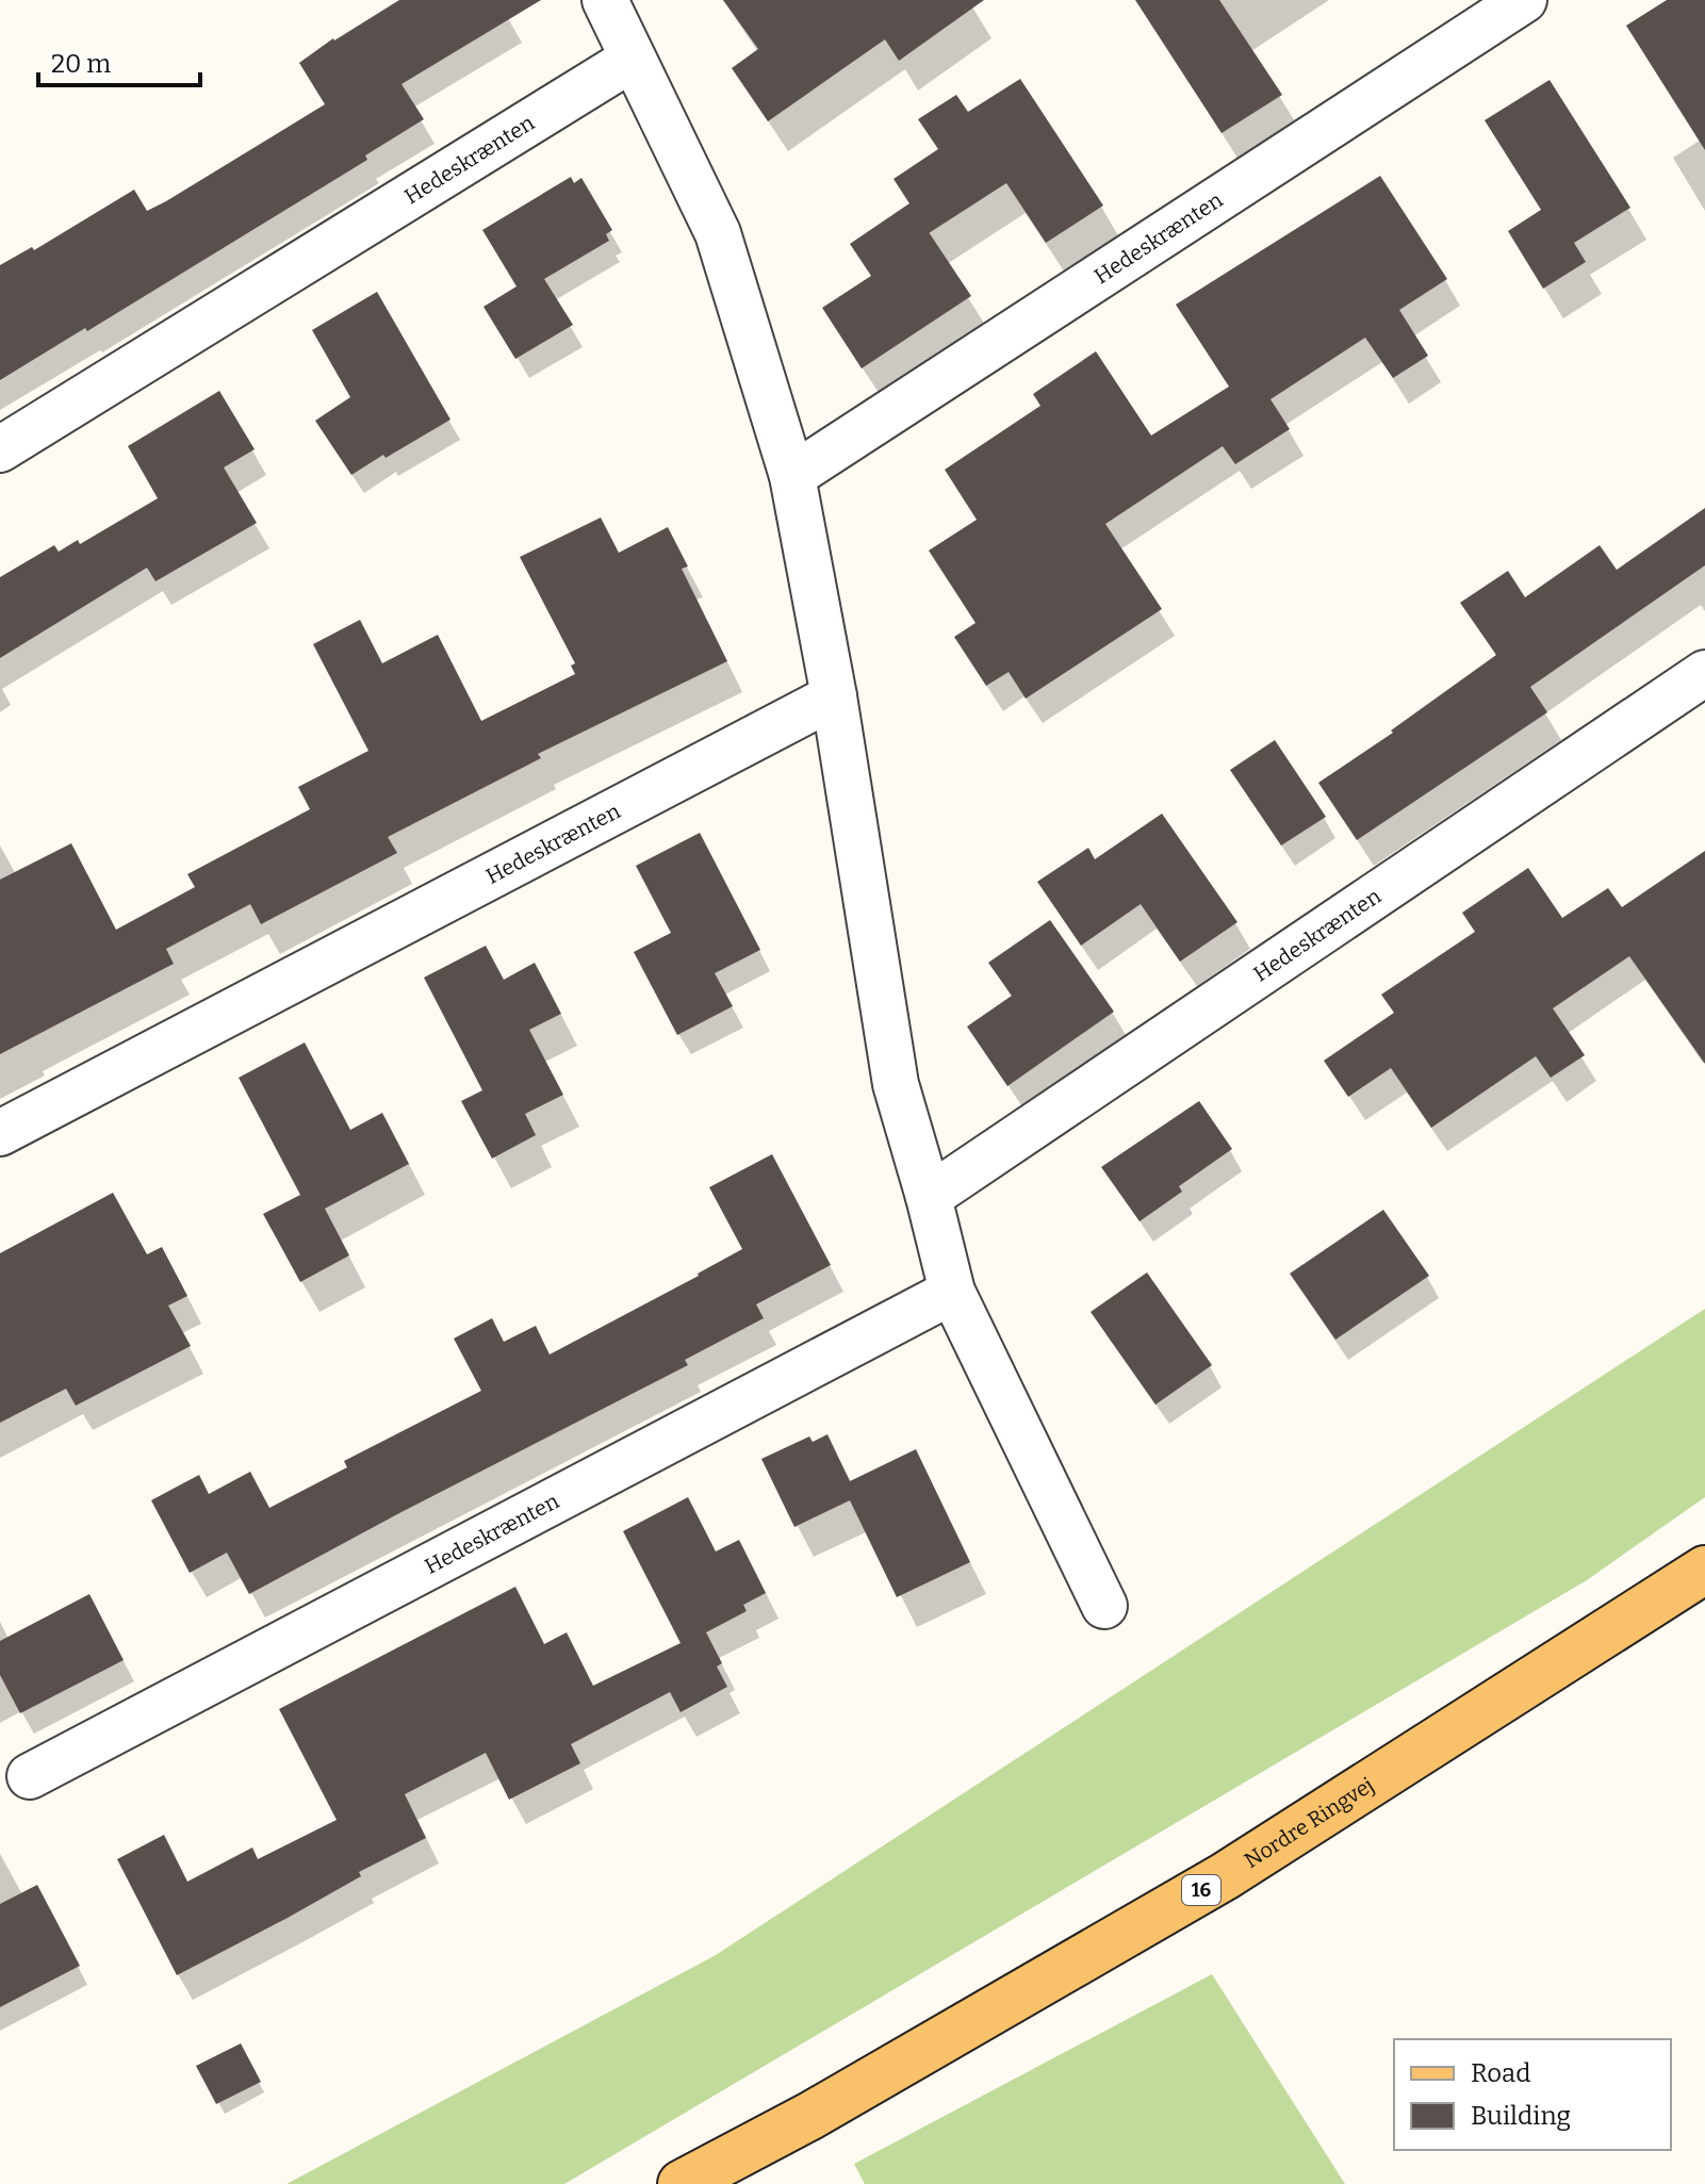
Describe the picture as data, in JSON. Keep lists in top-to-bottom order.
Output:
{
  "streets": {
    "main road": ["Nordre Ringvej", "16"],
    "street": ["Hedeskrænten"]
  },
  "legend": ["Road", "Building"],
  "scale_bar": "20 m"
}
